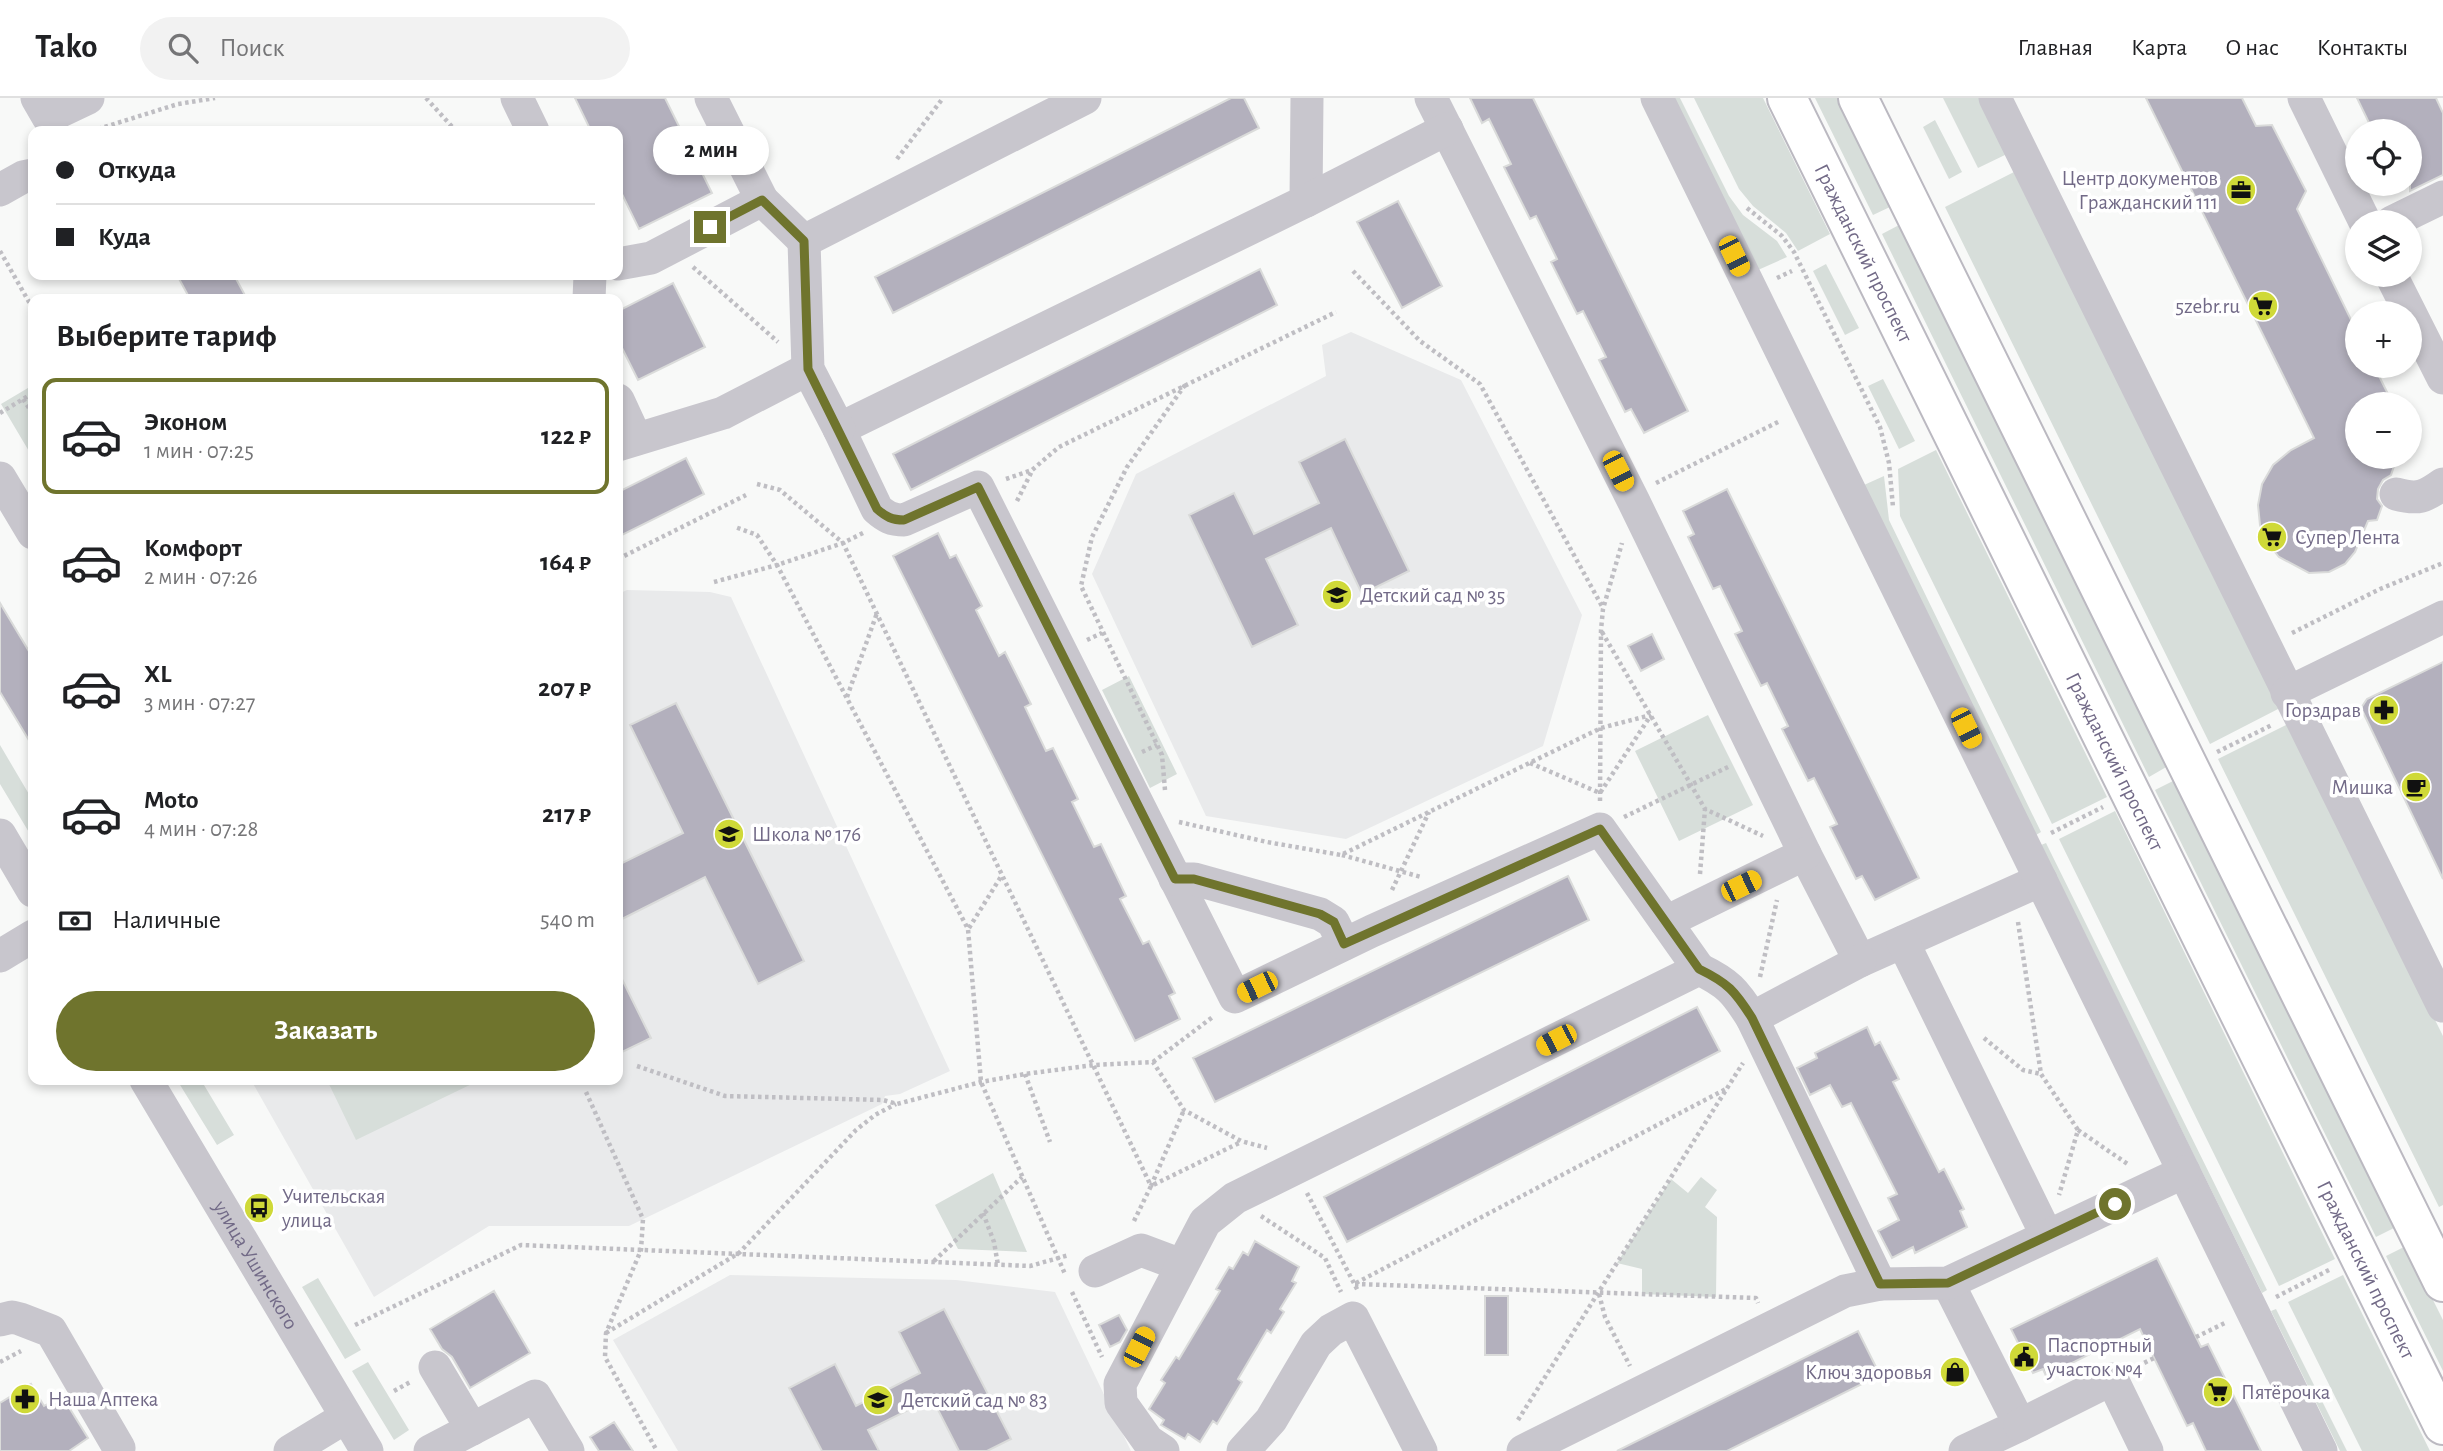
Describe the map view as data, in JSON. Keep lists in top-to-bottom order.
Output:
{
  "streets": {
    "main road": ["Гражданский проспект"],
    "street": ["улица Ушинского"]
  },
  "places": {
    "office": ["Центр документов Гражданский 111"],
    "supermarket": ["5zebr.ru", "Супер Лента", "Пятёрочка"],
    "school or university": ["Детский сад № 35", "Школа № 176", "Детский сад № 83"],
    "pharmacy": ["Горздрав", "Наша Аптека"],
    "cafe": ["Мишка"],
    "bus stop": ["Учительская улица"],
    "public building": ["Паспортный участок №4"],
    "shop": ["Ключ здоровья"]
  },
  "page": {
    "header": "Tako",
    "search": "Поиск",
    "nav": [
      "Главная",
      "Карта",
      "О нас",
      "Контакты"
    ],
    "map_buttons": ["+", "−"],
    "bubble": "2 мин",
    "banner": ["Откуда", "Куда"],
    "heading": "Выберите тариф",
    "list": [
      {
        "name": "Эконом",
        "note": "1 мин · 07:25",
        "value": "122 ₽"
      },
      {
        "name": "Комфорт",
        "note": "2 мин · 07:26",
        "value": "164 ₽"
      },
      {
        "name": "XL",
        "note": "3 мин · 07:27",
        "value": "207 ₽"
      },
      {
        "name": "Moto",
        "note": "4 мин · 07:28",
        "value": "217 ₽"
      }
    ],
    "pay": ["Наличные", "540 m"],
    "buttons": "Заказать"
  }
}
